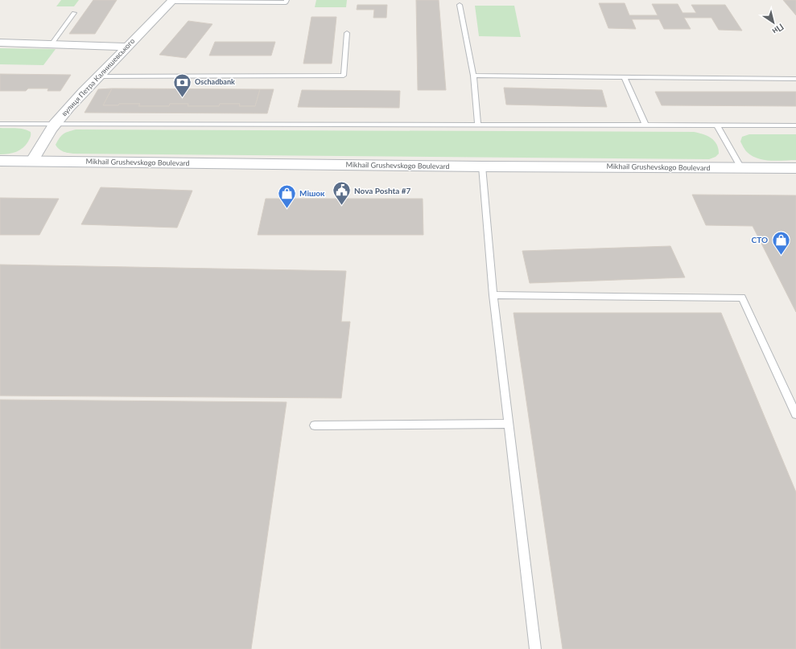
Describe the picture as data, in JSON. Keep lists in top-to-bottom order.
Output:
{
  "streets": {
    "main road": ["Mikhail Grushevskogo Boulevard"],
    "street": ["вулиця Петра Калнишевського"]
  },
  "crossings": [
    ["вулиця Петра Калнишевського", "Mikhail Grushevskogo Boulevard"]
  ],
  "places": {
    "bank": ["Oschadbank"],
    "public building": ["Nova Poshta #7"],
    "shop": ["Мішок", "СТО"]
  },
  "north": "bottom right"
}
